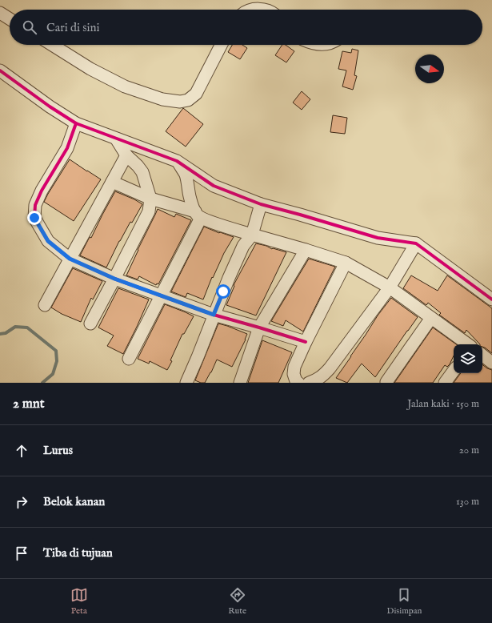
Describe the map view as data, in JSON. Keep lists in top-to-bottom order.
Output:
{
  "north": "right",
  "page": {
    "search": "Cari di sini",
    "heading": ["2 mnt", "Jalan kaki · 150 m"],
    "list": [
      ["Lurus", "20 m"],
      ["Belok kanan", "130 m"],
      "Tiba di tujuan"
    ],
    "nav": ["Peta", "Rute", "Disimpan"]
  }
}
